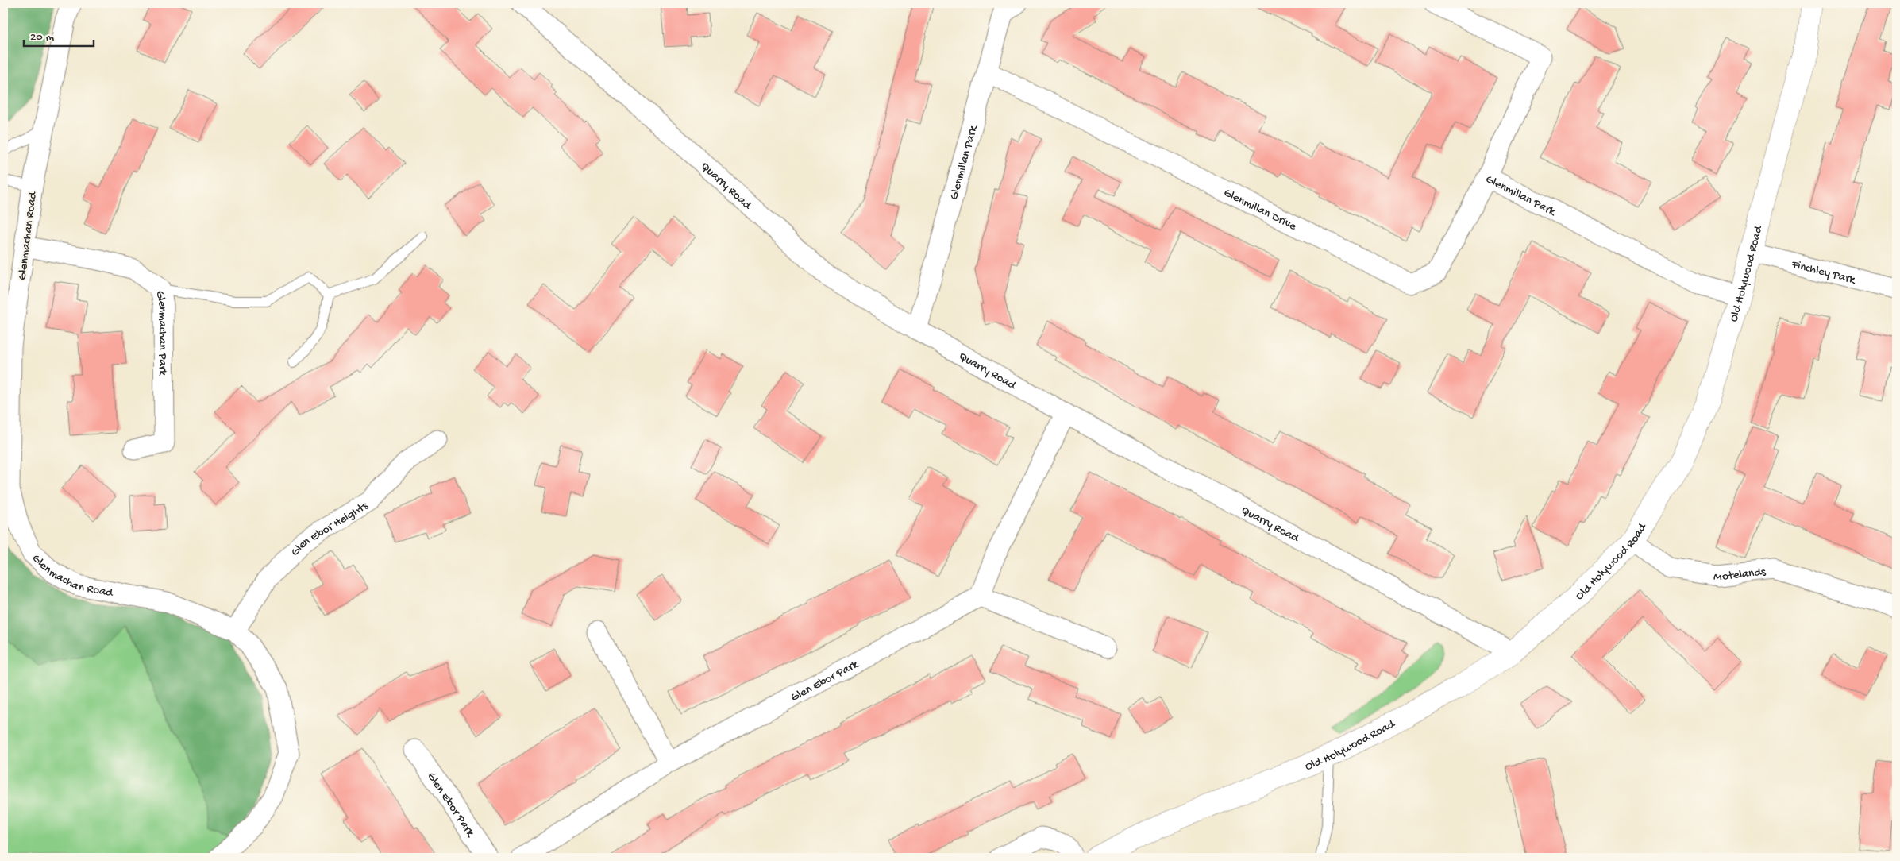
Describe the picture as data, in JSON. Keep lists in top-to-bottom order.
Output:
{
  "streets": {
    "street": [
      "Glenmillan Park",
      "Quarry Road",
      "Glenmillan Drive",
      "Glenmachan Road",
      "Finchley Park",
      "Old Holywood Road",
      "Glenmachan Park",
      "Glen Ebor Heights",
      "Motelands",
      "Glen Ebor Park"
    ]
  },
  "crossings": [
    ["Glenmillan Park", "Quarry Road"],
    ["Glenmillan Park", "Glenmillan Drive"],
    ["Glenmillan Park", "Old Holywood Road"],
    ["Quarry Road", "Old Holywood Road"],
    ["Glenmachan Road", "Glenmachan Park"],
    ["Glenmachan Road", "Glen Ebor Heights"],
    ["Finchley Park", "Old Holywood Road"],
    ["Old Holywood Road", "Motelands"]
  ],
  "scale_bar": "20 m"
}
